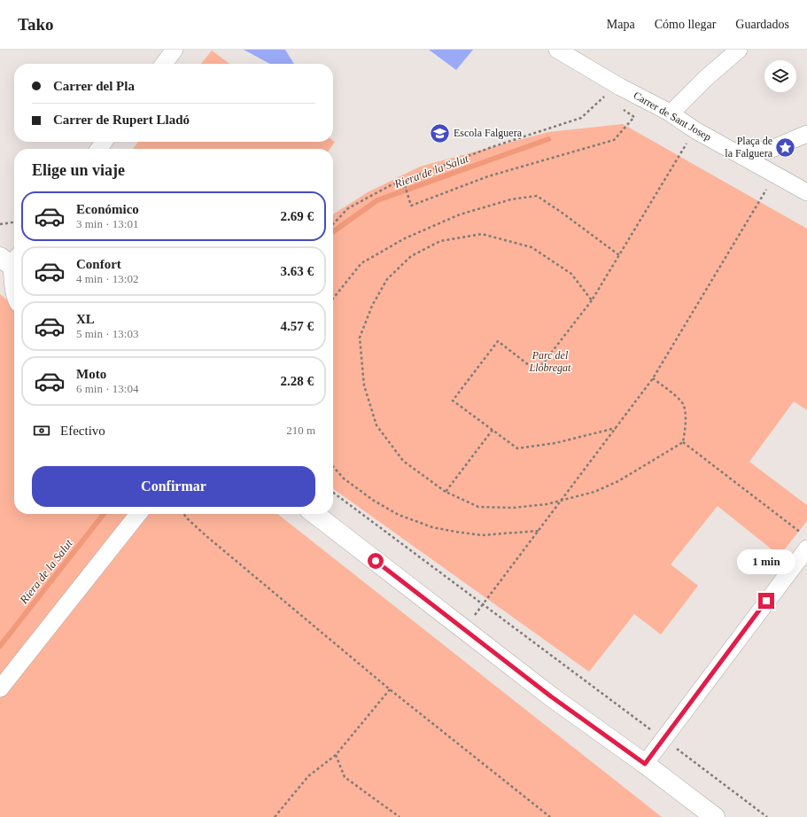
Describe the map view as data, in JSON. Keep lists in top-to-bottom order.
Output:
{
  "streets": {
    "street": ["Carrer de Sant Josep"]
  },
  "water": ["Riera de la Salut"],
  "parks": ["Parc del Llobregat"],
  "places": {
    "school or university": ["Escola Falguera"],
    "place": ["Plaça de la Falguera"]
  },
  "page": {
    "header": "Tako",
    "nav": ["Mapa", "Cómo llegar", "Guardados"],
    "banner": ["Carrer del Pla", "Carrer de Rupert Lladó"],
    "heading": "Elige un viaje",
    "list": [
      {
        "name": "Económico",
        "note": "3 min · 13:01",
        "value": "2.69 €"
      },
      {
        "name": "Confort",
        "note": "4 min · 13:02",
        "value": "3.63 €"
      },
      {
        "name": "XL",
        "note": "5 min · 13:03",
        "value": "4.57 €"
      },
      {
        "name": "Moto",
        "note": "6 min · 13:04",
        "value": "2.28 €"
      }
    ],
    "pay": ["Efectivo", "210 m"],
    "buttons": "Confirmar",
    "bubble": "1 min"
  }
}
